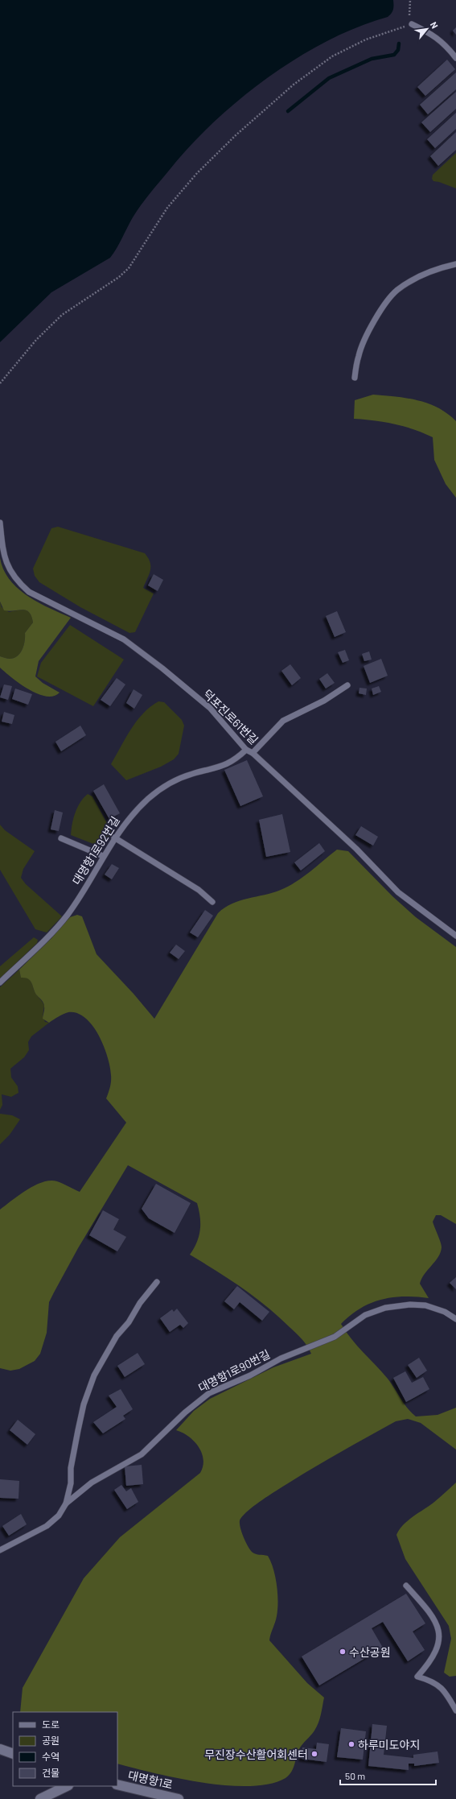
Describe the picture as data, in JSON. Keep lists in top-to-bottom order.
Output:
{
  "streets": {
    "street": ["대명항1로"],
    "lane": ["덕포진로61번길", "대명항1로92번길", "대명항1로90번길"]
  },
  "crossings": [
    ["덕포진로61번길", "대명항1로92번길"]
  ],
  "places": ["수산공원", "하루미도야지", "무진장수산활어회센터"],
  "legend": [
    "도로",
    "공원",
    "수역",
    "건물"
  ],
  "scale_bar": "50 m",
  "north": "top right"
}
